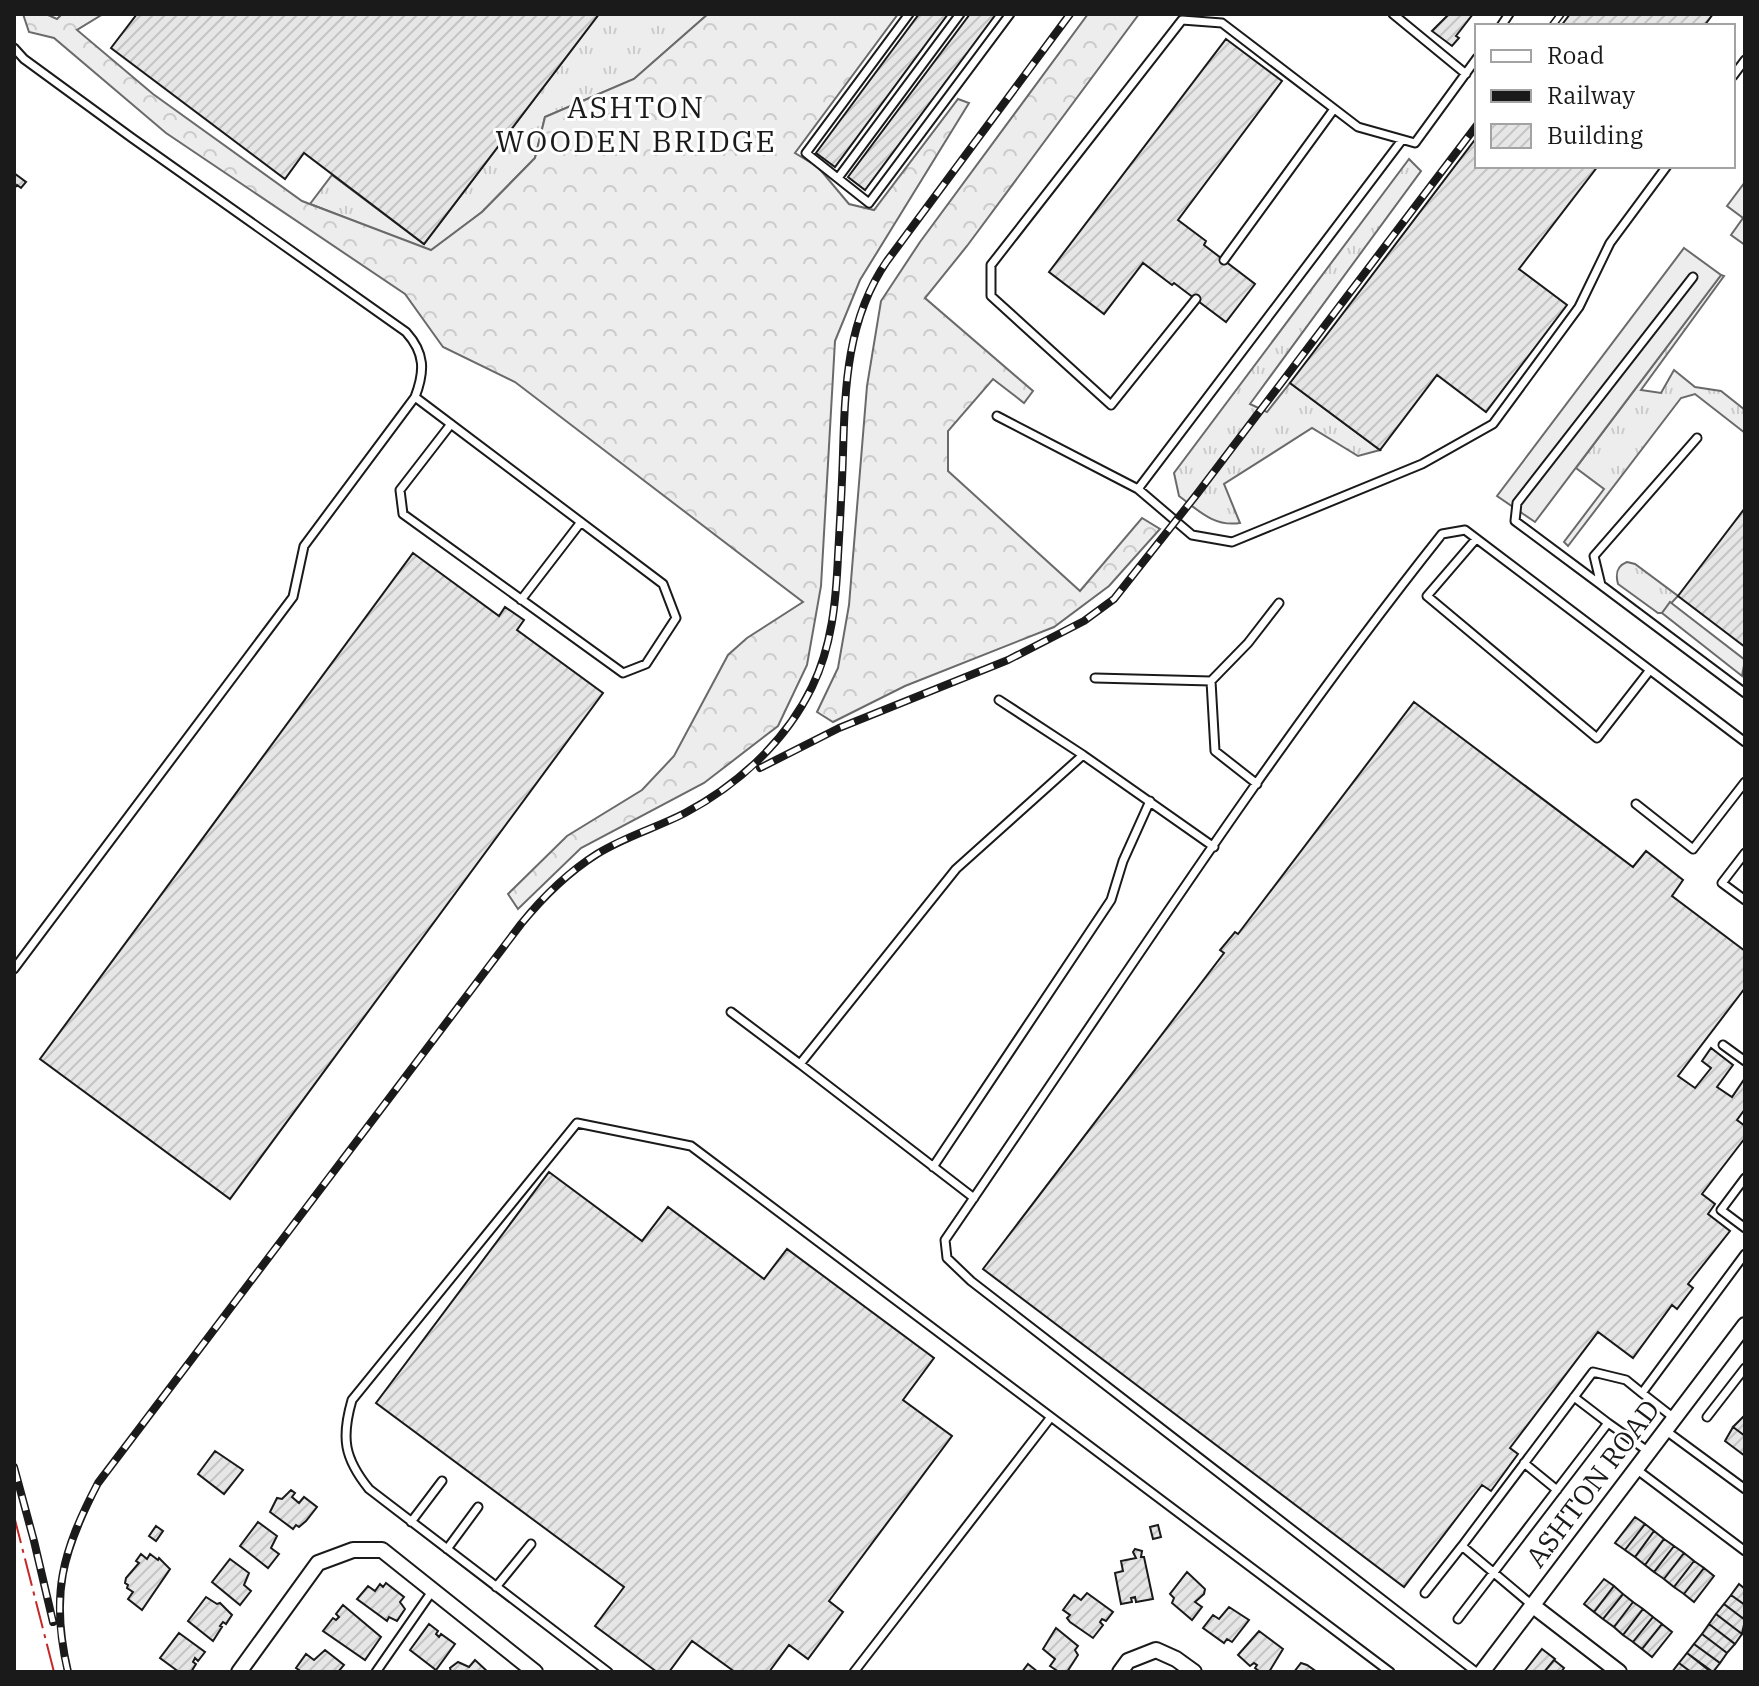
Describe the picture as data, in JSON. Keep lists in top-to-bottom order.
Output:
{
  "streets": {
    "street": ["ASHTON ROAD"]
  },
  "districts": ["ASHTON WOODEN BRIDGE"],
  "legend": ["Road", "Railway", "Building"]
}
